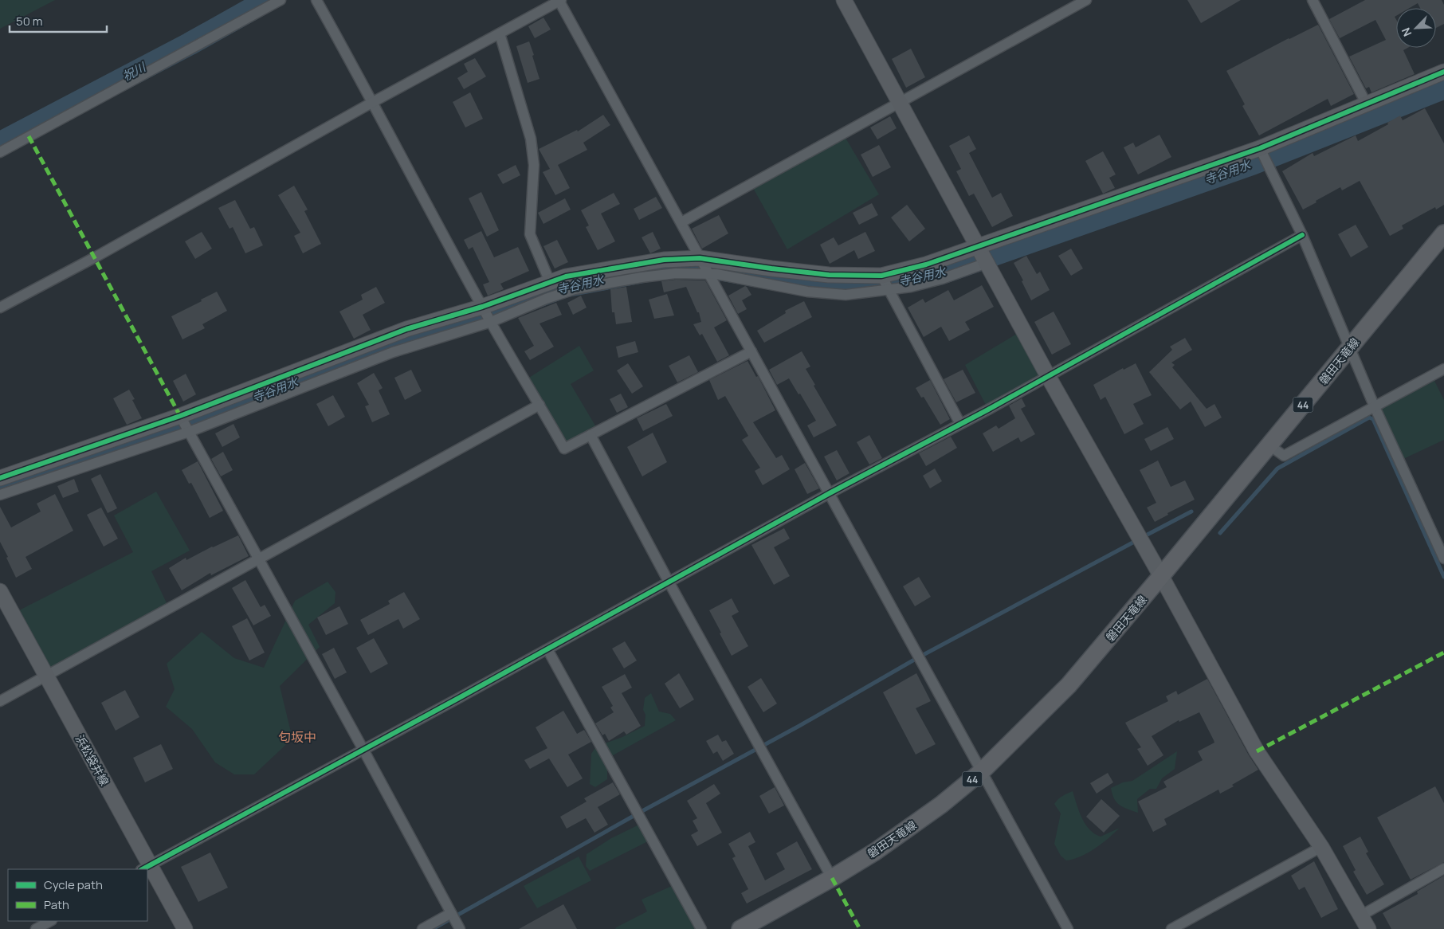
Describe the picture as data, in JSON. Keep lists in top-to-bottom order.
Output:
{
  "streets": {
    "main road": ["磐田天竜線", "44"],
    "street": ["浜松袋井線"]
  },
  "districts": ["匂坂中"],
  "water": ["祝川", "寺谷用水"],
  "legend": ["Cycle path", "Path"],
  "scale_bar": "50 m",
  "north": "bottom left"
}
